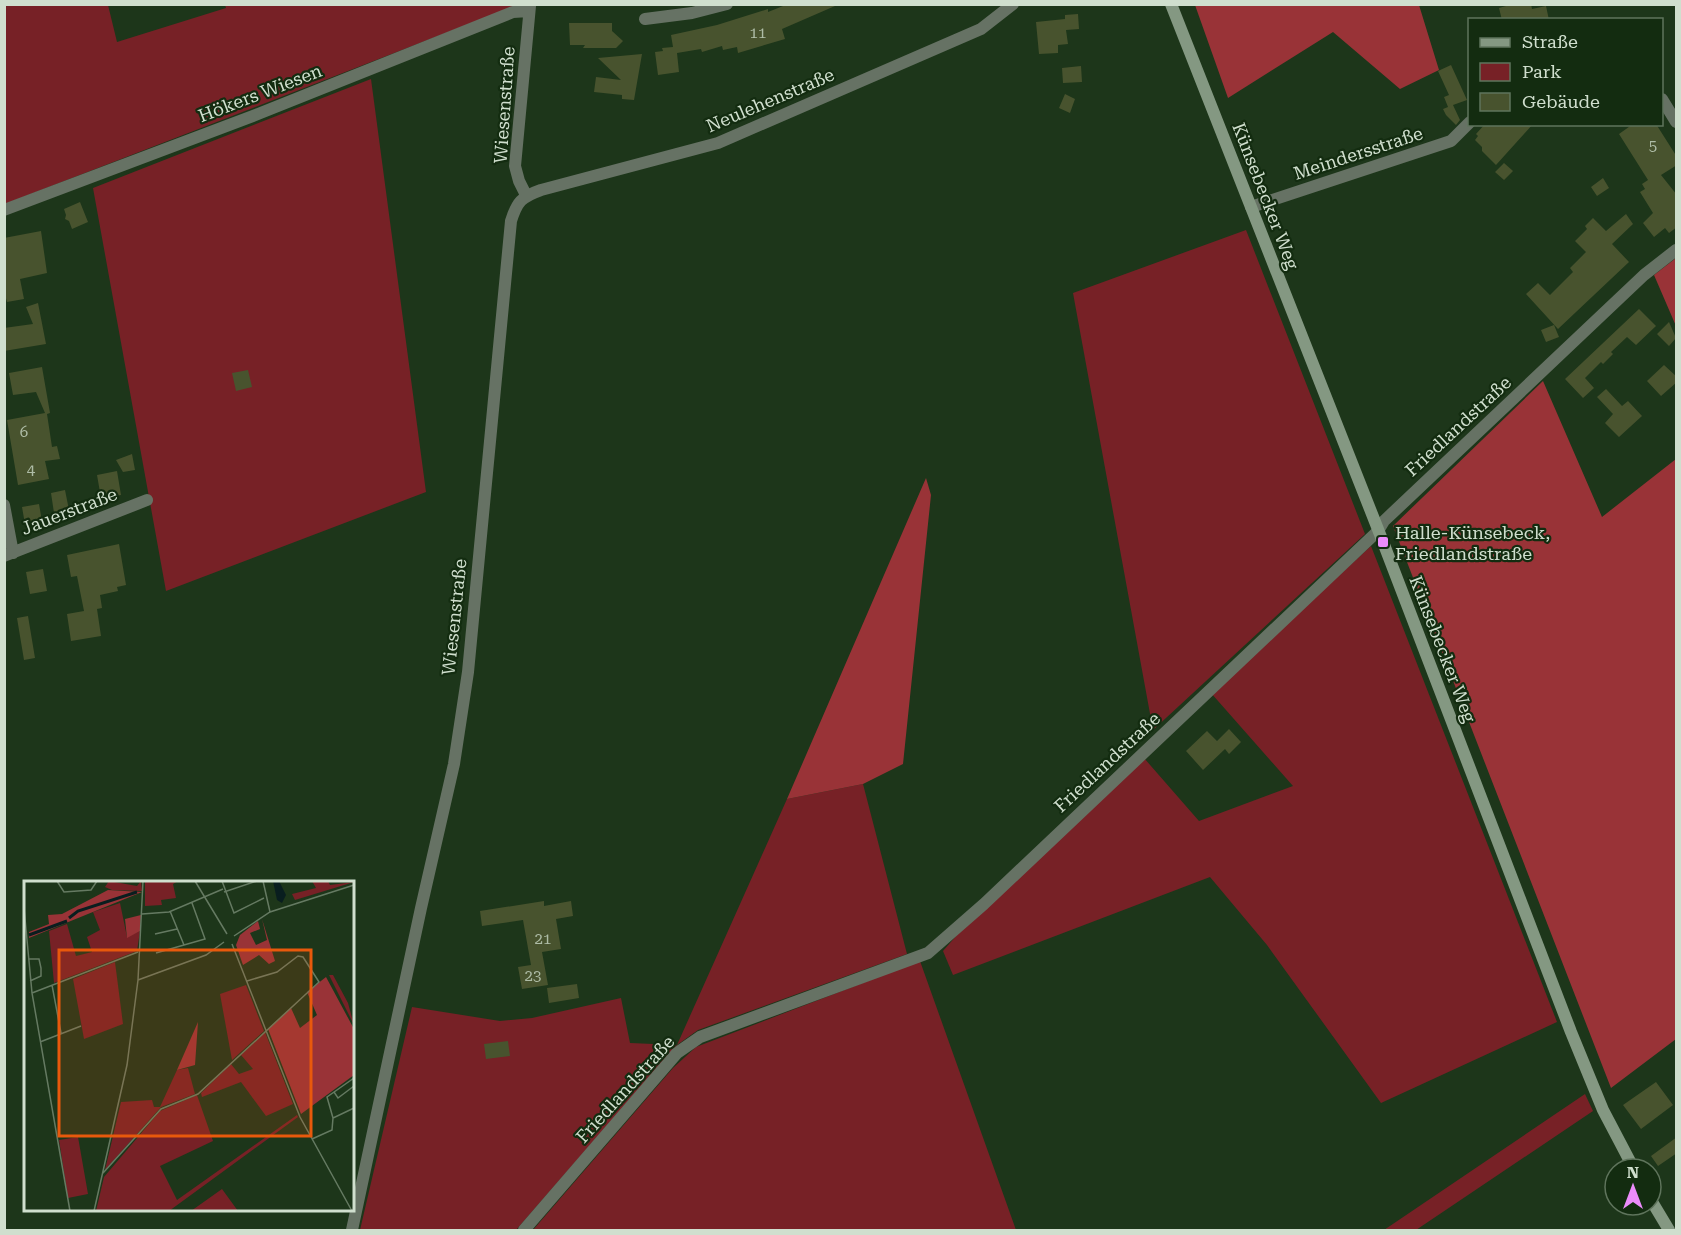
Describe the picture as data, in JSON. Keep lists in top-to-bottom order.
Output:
{
  "streets": {
    "street": [
      "Hökers Wiesen",
      "Neulehenstraße",
      "Wiesenstraße",
      "Meindersstraße",
      "Künsebecker Weg",
      "Friedlandstraße",
      "Jauerstraße"
    ]
  },
  "crossings": [
    ["Hökers Wiesen", "Wiesenstraße"],
    ["Neulehenstraße", "Wiesenstraße"],
    ["Meindersstraße", "Künsebecker Weg"],
    ["Künsebecker Weg", "Friedlandstraße"]
  ],
  "places": {
    "transit": ["Halle-Künsebeck, Friedlandstraße"]
  },
  "house_numbers": [
    "11",
    "5",
    "6",
    "4",
    "21",
    "23"
  ],
  "legend": ["Straße", "Park", "Gebäude"],
  "north": "top"
}
